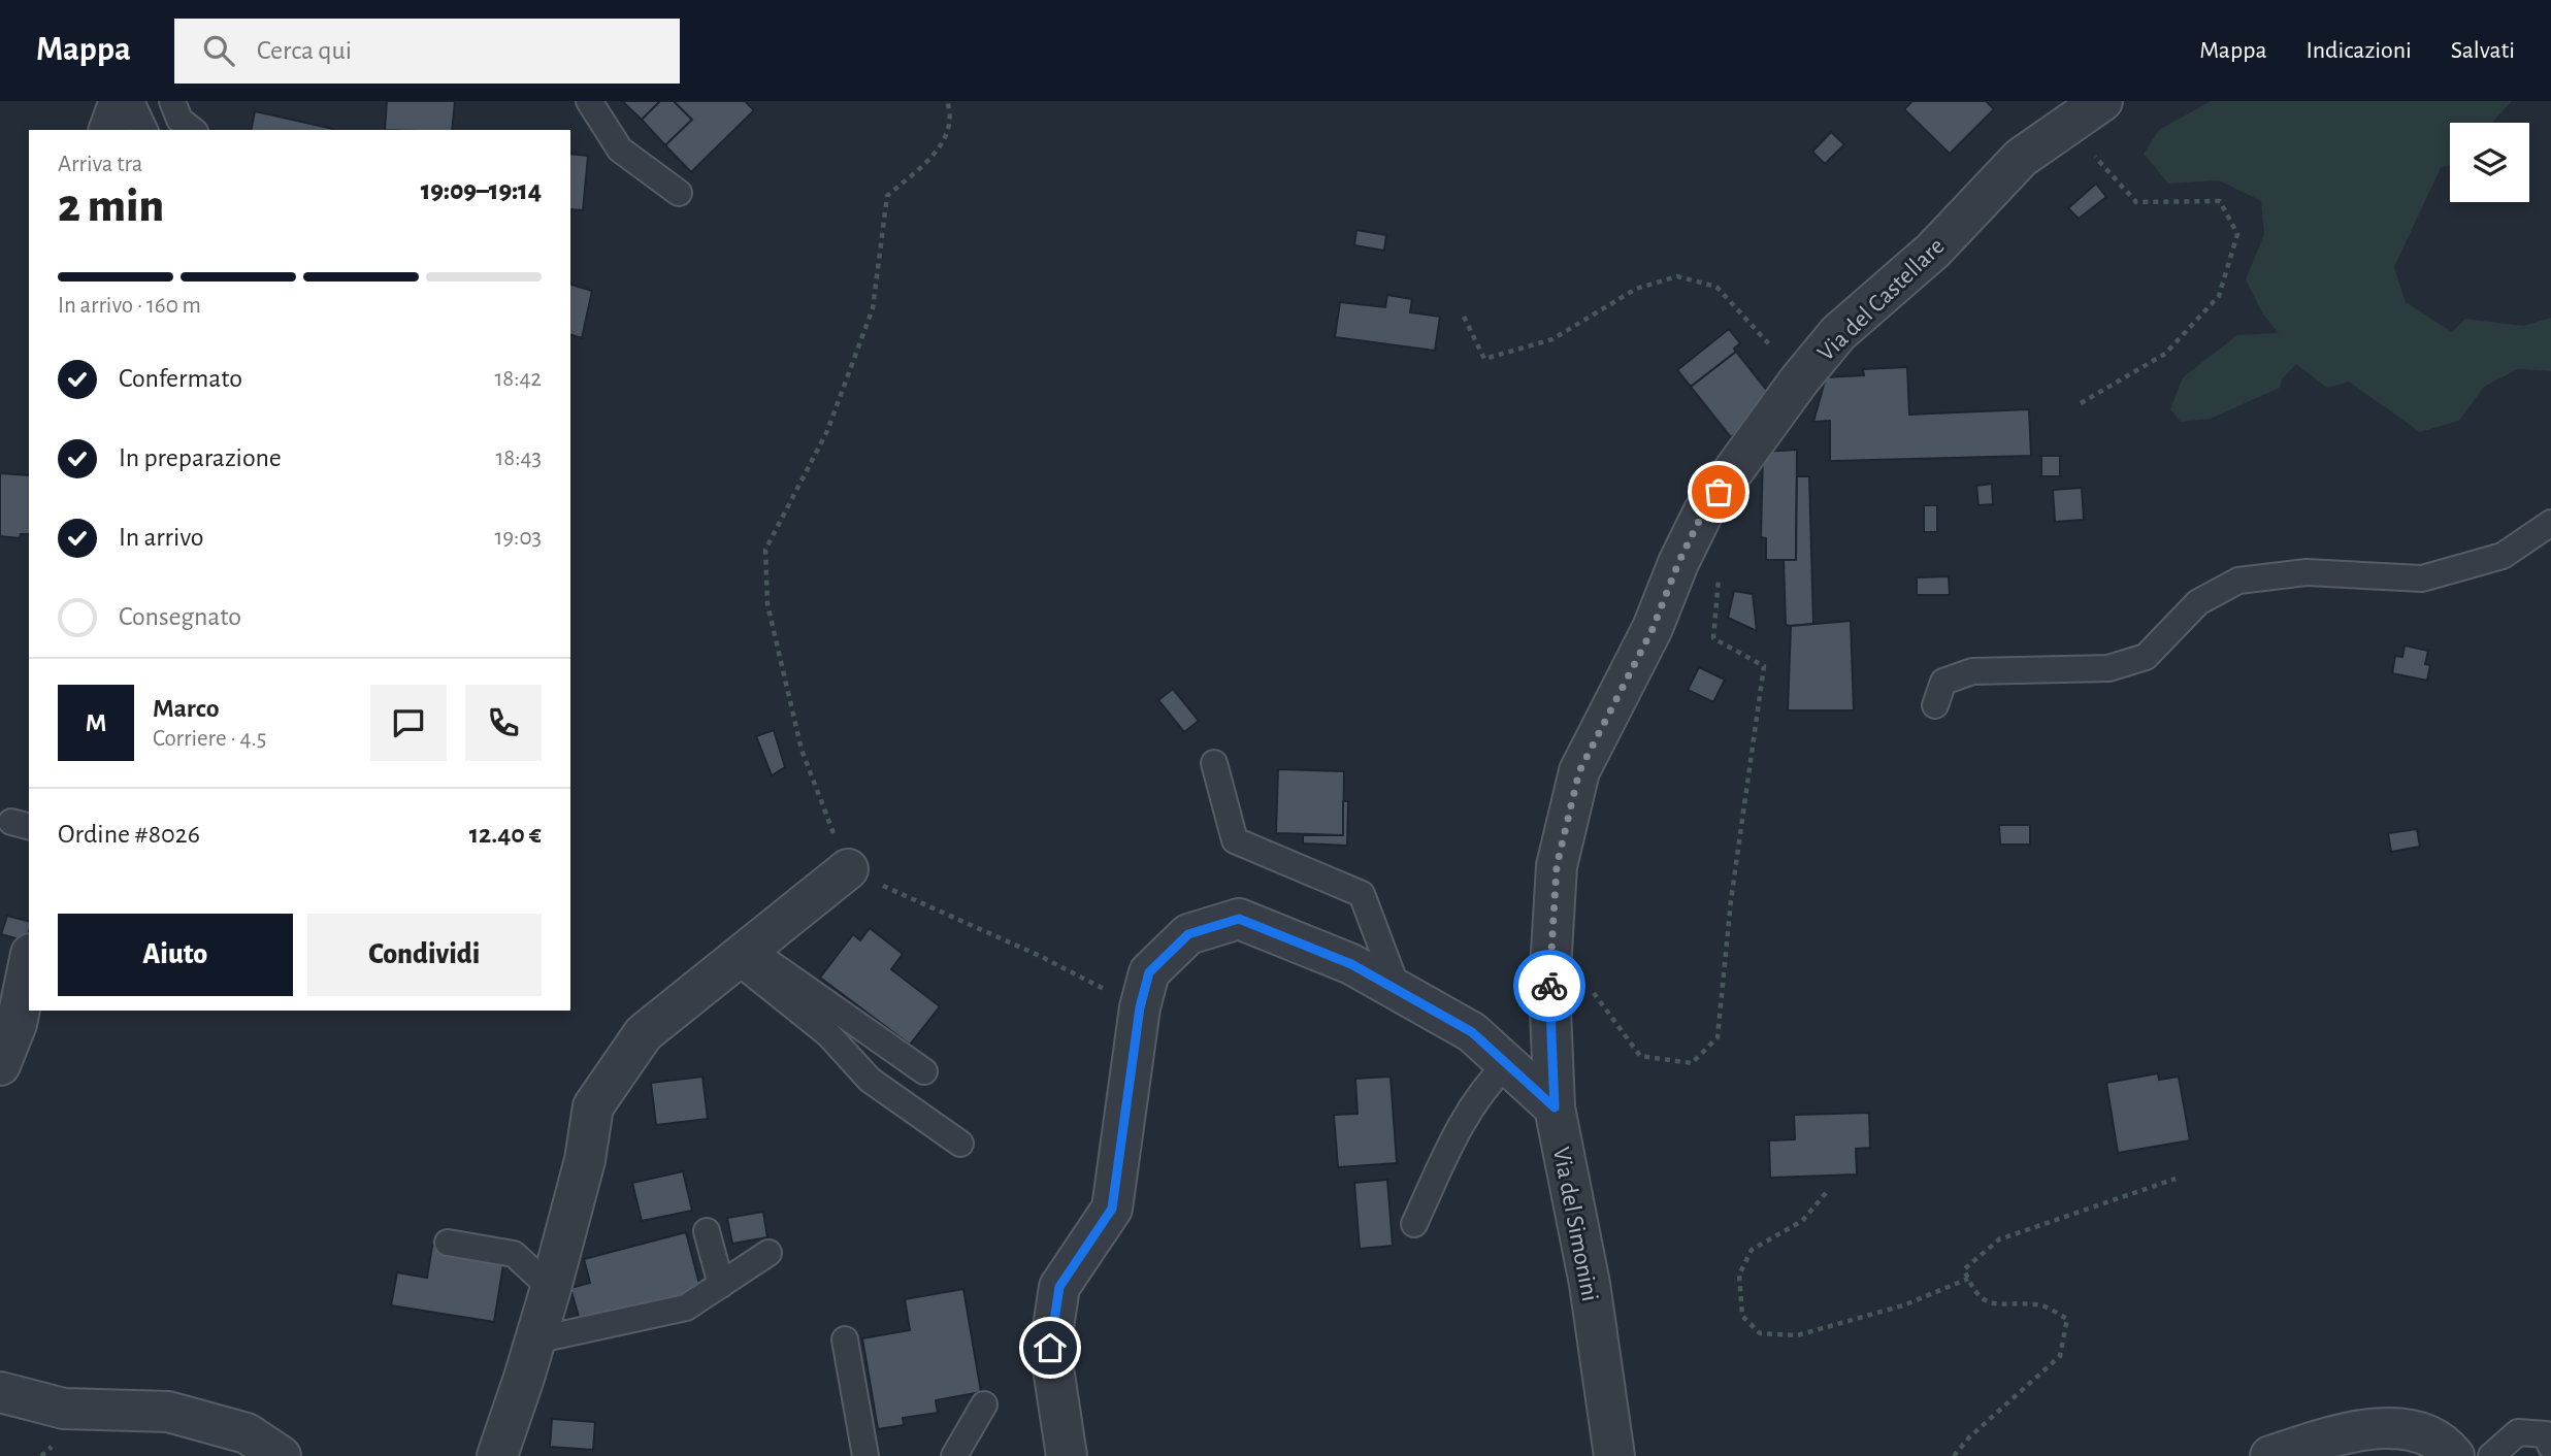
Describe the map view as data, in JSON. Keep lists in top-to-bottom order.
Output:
{
  "streets": {
    "street": ["Via del Castellare", "Via del Simonini"]
  },
  "crossings": [
    ["Via del Castellare", "Via del Simonini"]
  ],
  "page": {
    "header": "Mappa",
    "search": "Cerca qui",
    "nav": ["Mappa", "Indicazioni", "Salvati"],
    "heading": ["2 min", "Arriva tra", "19:09–19:14"],
    "panel": [
      "Marco",
      "Corriere · 4.5",
      "Ordine #8026",
      "12.40 €"
    ],
    "bar": "In arrivo · 160 m",
    "list": [
      ["Confermato", "18:42"],
      ["In preparazione", "18:43"],
      ["In arrivo", "19:03"],
      "Consegnato"
    ],
    "round": "M",
    "buttons": ["Aiuto", "Condividi"]
  }
}
